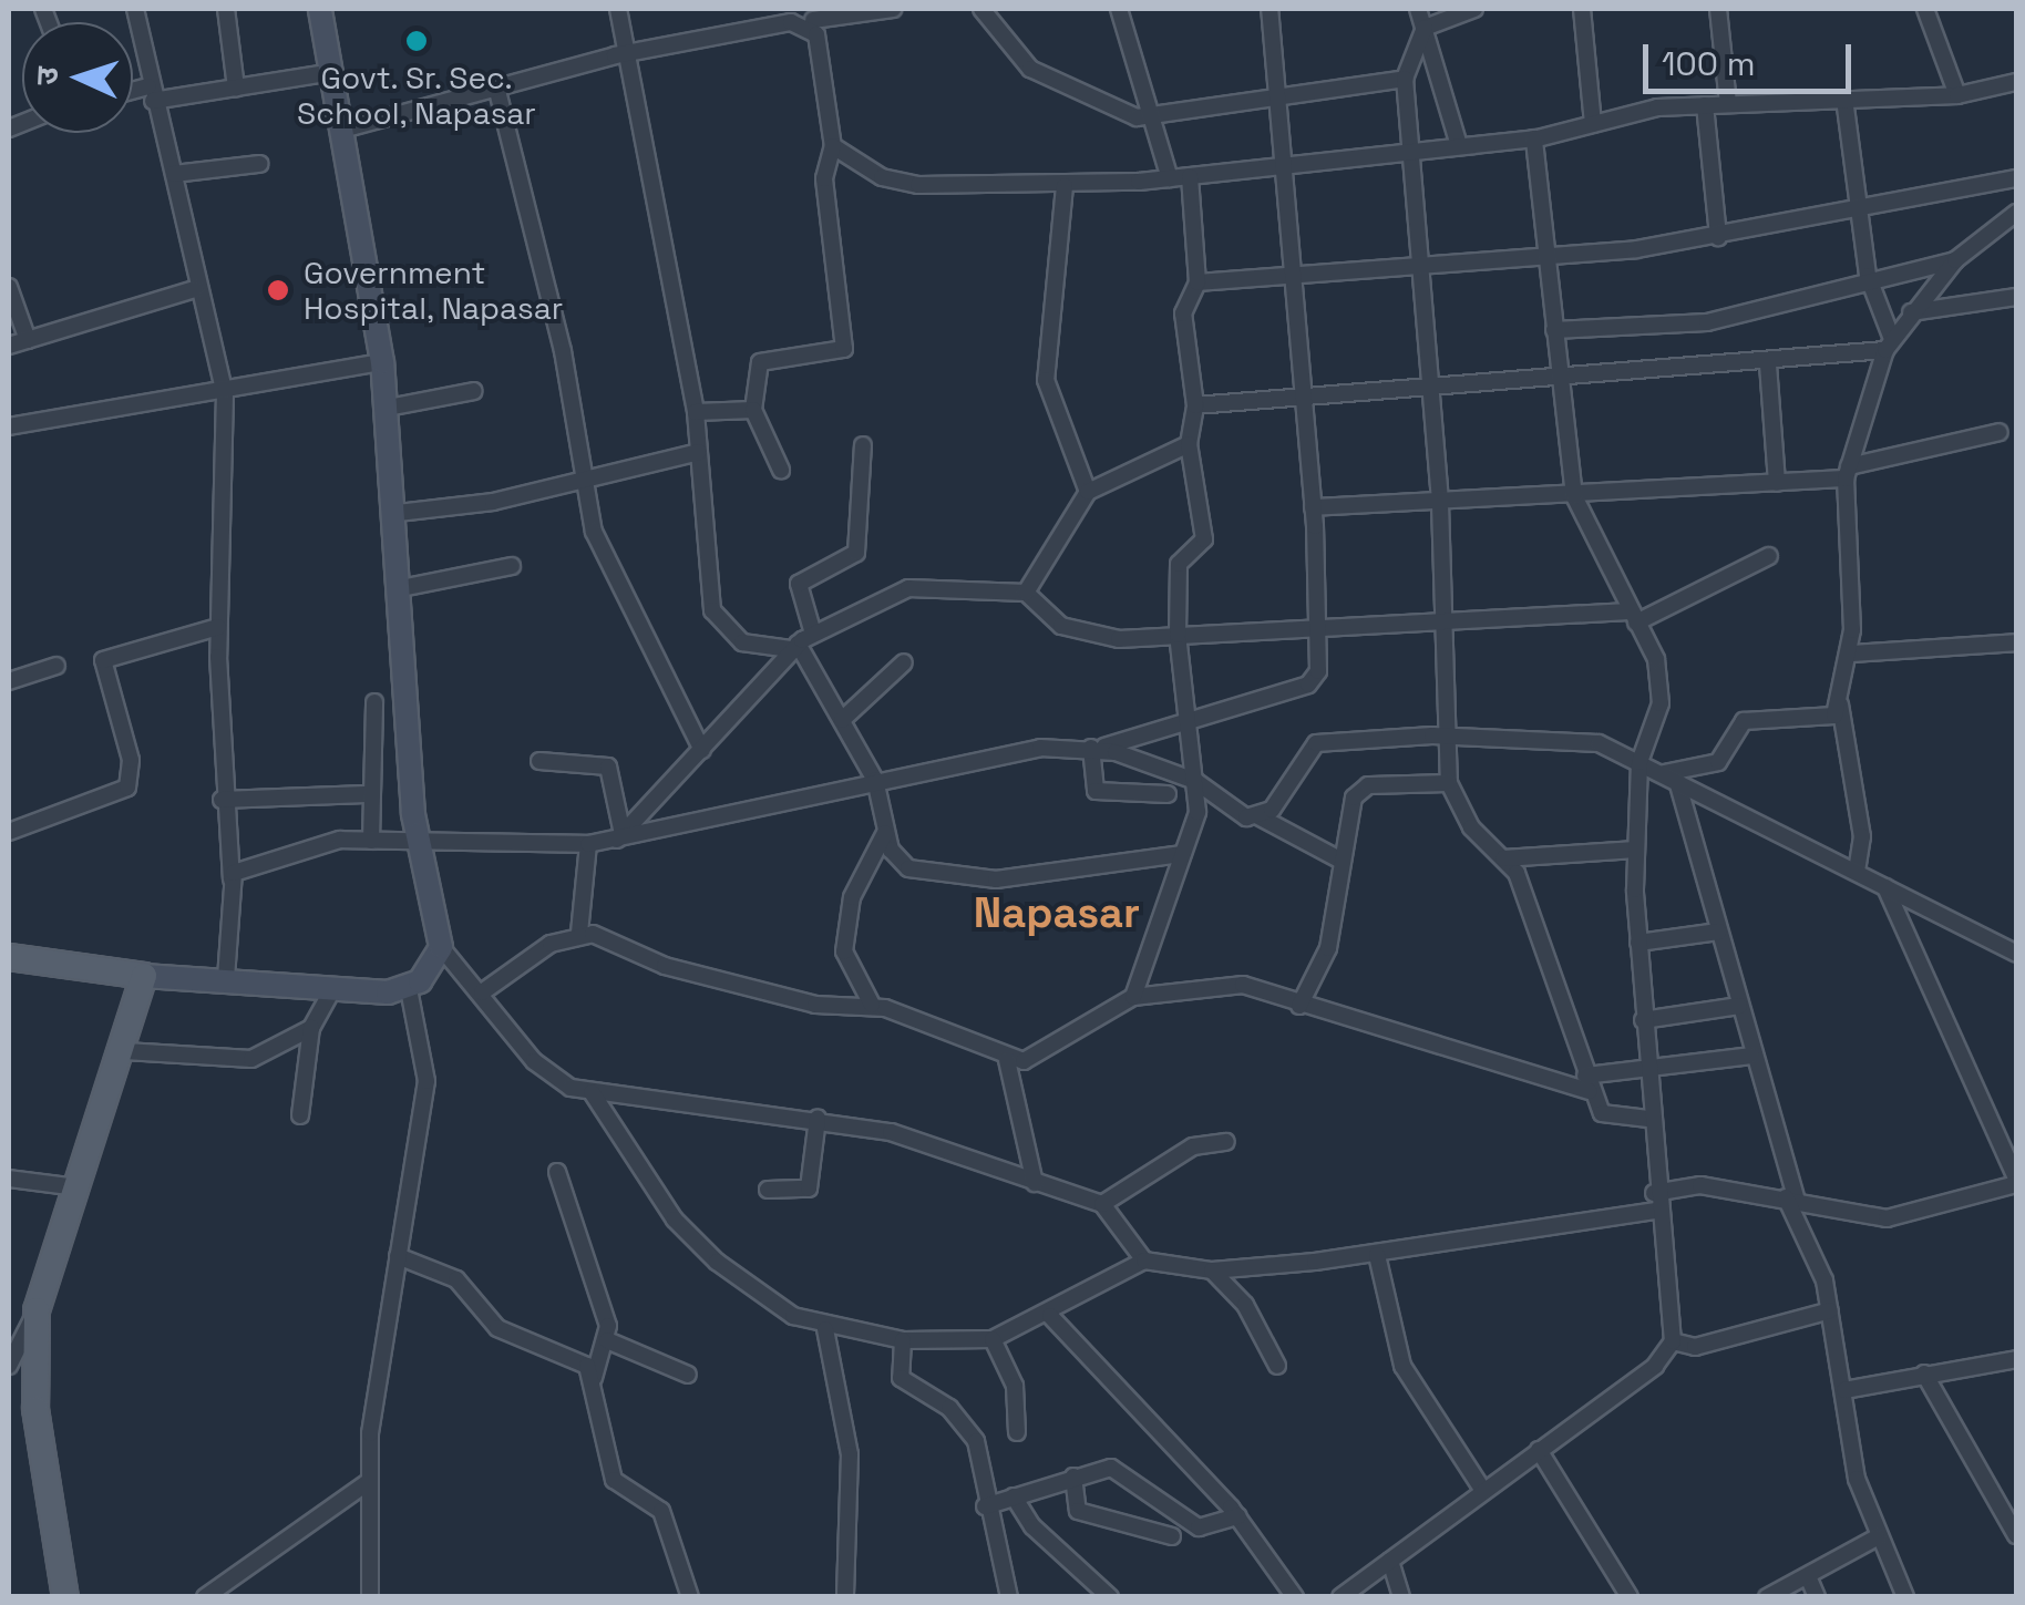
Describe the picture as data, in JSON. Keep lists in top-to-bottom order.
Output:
{
  "districts": ["Napasar"],
  "places": ["Govt. Sr. Sec. School, Napasar", "Government Hospital, Napasar"],
  "scale_bar": "100 m",
  "north": "left"
}
